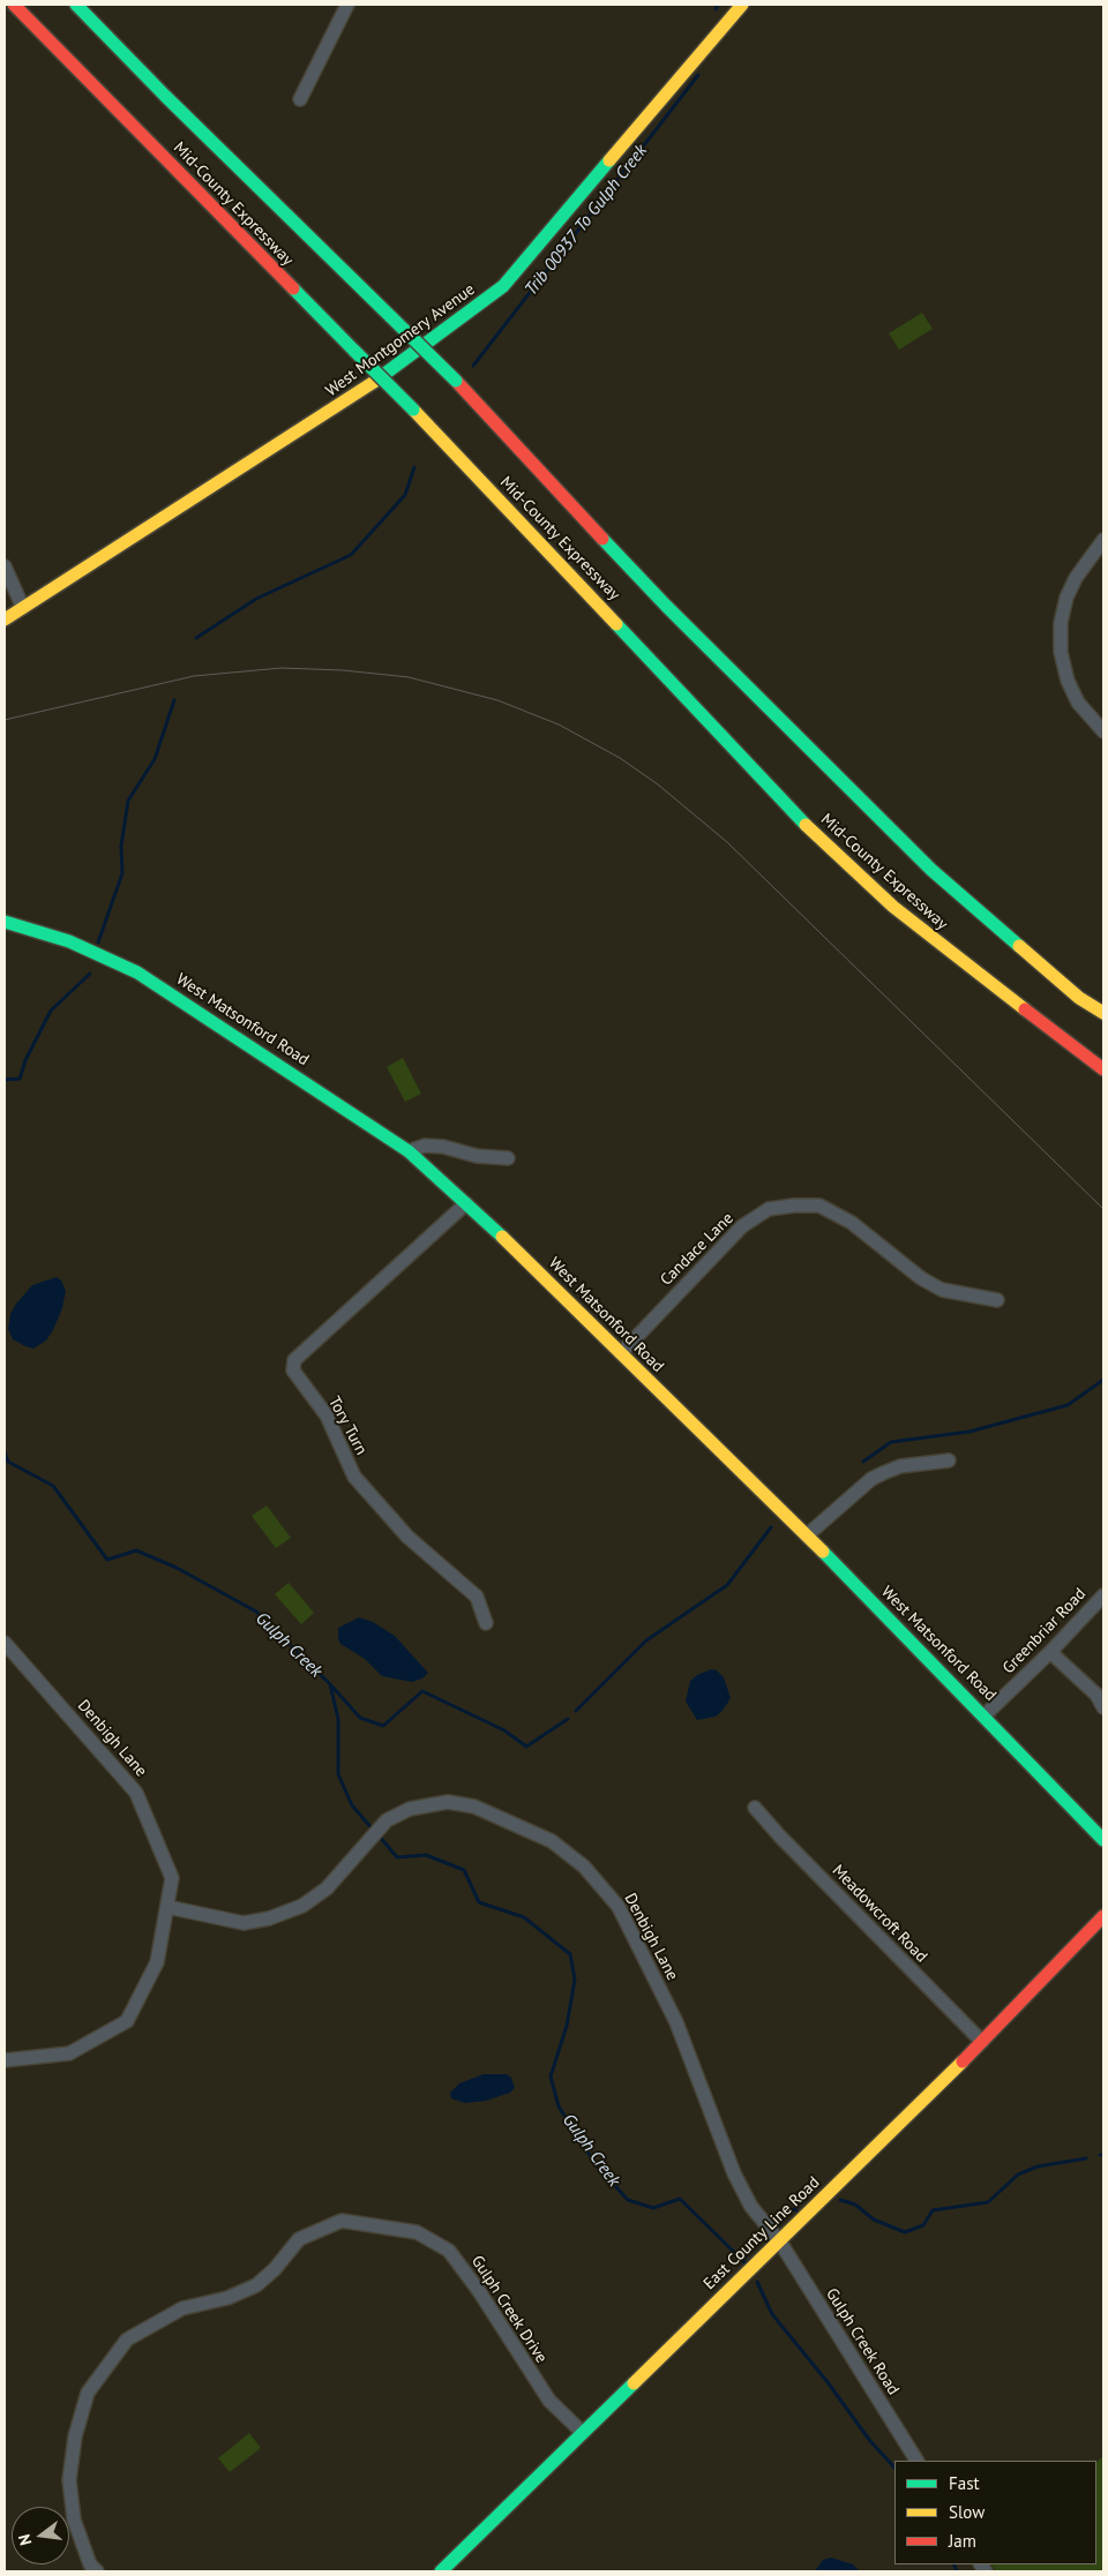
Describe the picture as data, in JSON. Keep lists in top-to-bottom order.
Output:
{
  "streets": {
    "main road": [
      "Mid-County Expressway",
      "West Montgomery Avenue",
      "West Matsonford Road",
      "East County Line Road"
    ],
    "street": [
      "Candace Lane",
      "Tory Turn",
      "Greenbriar Road",
      "Denbigh Lane",
      "Meadowcroft Road",
      "Gulph Creek Drive",
      "Gulph Creek Road"
    ]
  },
  "crossings": [
    ["West Matsonford Road", "Candace Lane"],
    ["West Matsonford Road", "Tory Turn"],
    ["West Matsonford Road", "Greenbriar Road"],
    ["Denbigh Lane", "East County Line Road"],
    ["Denbigh Lane", "Gulph Creek Road"],
    ["Meadowcroft Road", "East County Line Road"],
    ["East County Line Road", "Gulph Creek Drive"],
    ["East County Line Road", "Gulph Creek Road"]
  ],
  "water": ["Trib 00937 To Gulph Creek", "Gulph Creek"],
  "legend": ["Fast", "Slow", "Jam"],
  "north": "left"
}
